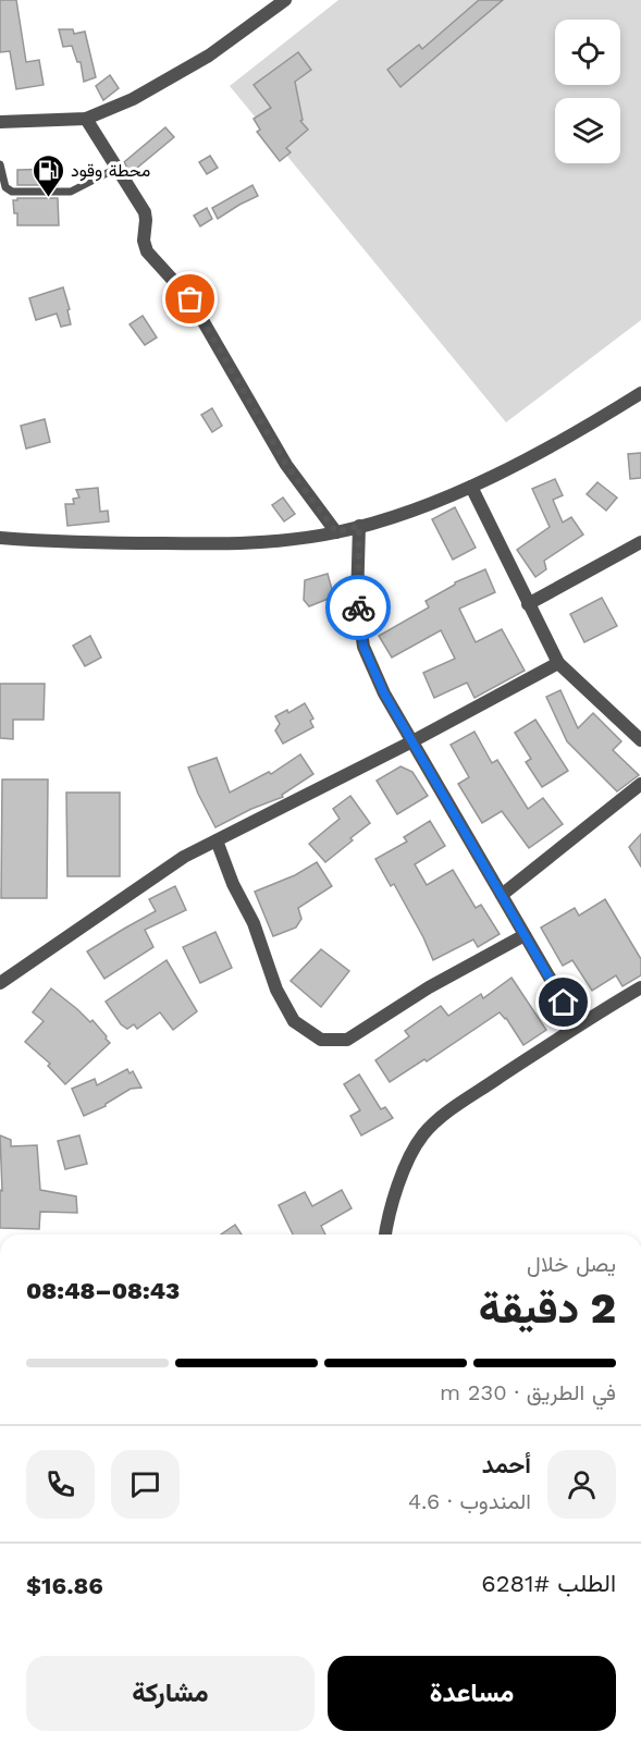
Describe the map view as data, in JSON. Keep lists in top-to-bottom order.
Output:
{
  "places": {
    "fuel station": ["محطة وقود"]
  },
  "page": {
    "heading": ["2 دقيقة", "يصل خلال", "08:43–08:48"],
    "panel": [
      "أحمد",
      "المندوب · 4.6",
      "الطلب #6281",
      "$16.86"
    ],
    "bar": "في الطريق · 230 m",
    "buttons": ["مساعدة", "مشاركة"]
  }
}
